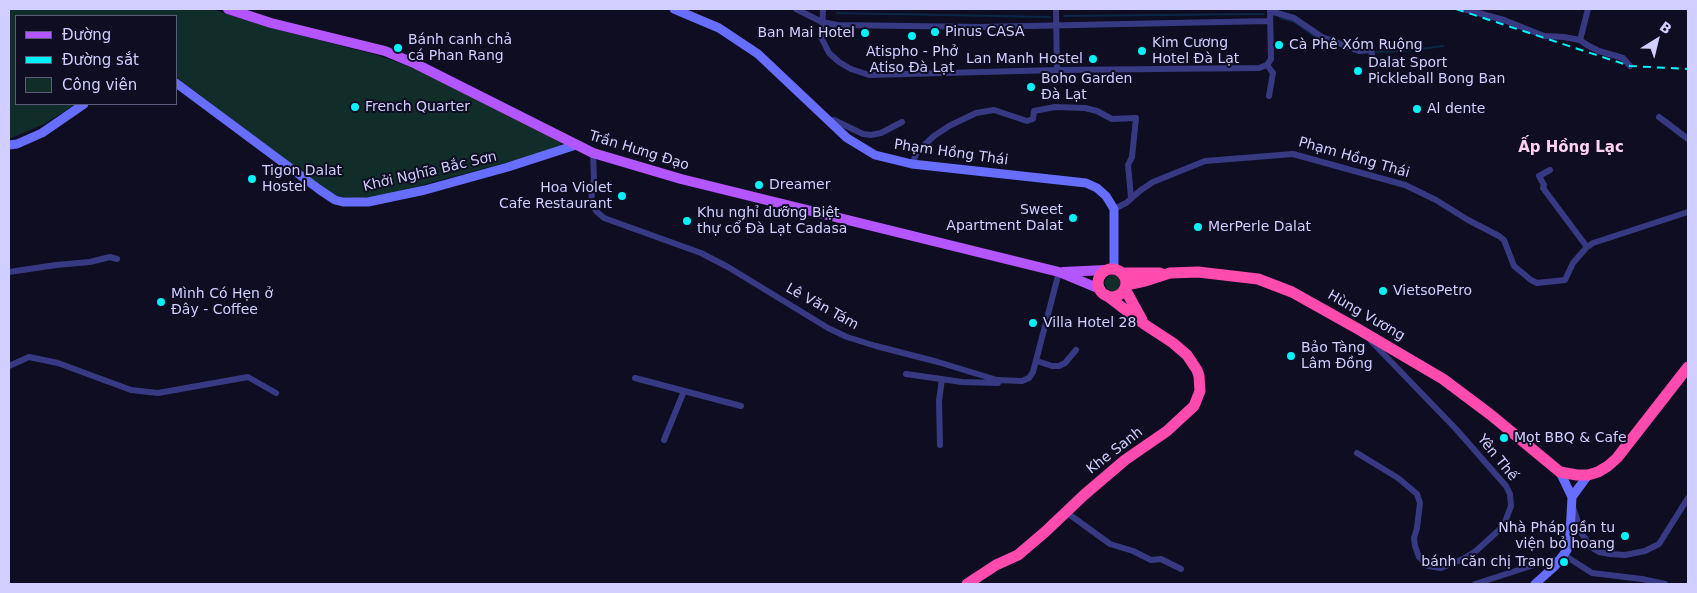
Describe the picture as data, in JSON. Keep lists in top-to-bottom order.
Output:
{
  "streets": {
    "highway": ["Hùng Vương", "Khe Sanh"],
    "main road": ["Trần Hưng Đạo"],
    "street": [
      "Phạm Hồng Thái",
      "Khởi Nghĩa Bắc Sơn",
      "Lê Văn Tám",
      "Yên Thế"
    ]
  },
  "crossings": [
    ["Trần Hưng Đạo", "Khởi Nghĩa Bắc Sơn"],
    ["Trần Hưng Đạo", "Lê Văn Tám"],
    ["Trần Hưng Đạo", "Hùng Vương"],
    ["Trần Hưng Đạo", "Khe Sanh"],
    ["Hùng Vương", "Khe Sanh"],
    ["Hùng Vương", "Yên Thế"]
  ],
  "districts": ["Ấp Hồng Lạc"],
  "places": [
    "Pinus CASA",
    "Ban Mai Hotel",
    "Atispho - Phở Atiso Đà Lạt",
    "Cà Phê Xóm Ruộng",
    "Bánh canh chả cá Phan Rang",
    "Kim Cương Hotel Đà Lạt",
    "Lan Manh Hostel",
    "Dalat Sport Pickleball Bong Ban",
    "Boho Garden Đà Lạt",
    "French Quarter",
    "Al dente",
    "Tigon Dalat Hostel",
    "Dreamer",
    "Hoa Violet Cafe Restaurant",
    "Sweet Apartment Dalat",
    "Khu nghỉ dưỡng Biệt thự cổ Đà Lạt Cadasa",
    "MerPerle Dalat",
    "VietsoPetro",
    "Mình Có Hẹn ở Đây - Coffee",
    "Villa Hotel 28",
    "Bảo Tàng Lâm Đồng",
    "Mọt BBQ & Cafe",
    "Nhà Pháp gần tu viện bỏ hoang",
    "bánh căn chị Trang"
  ],
  "legend": ["Đường", "Đường sắt", "Công viên"],
  "north": "top right"
}
